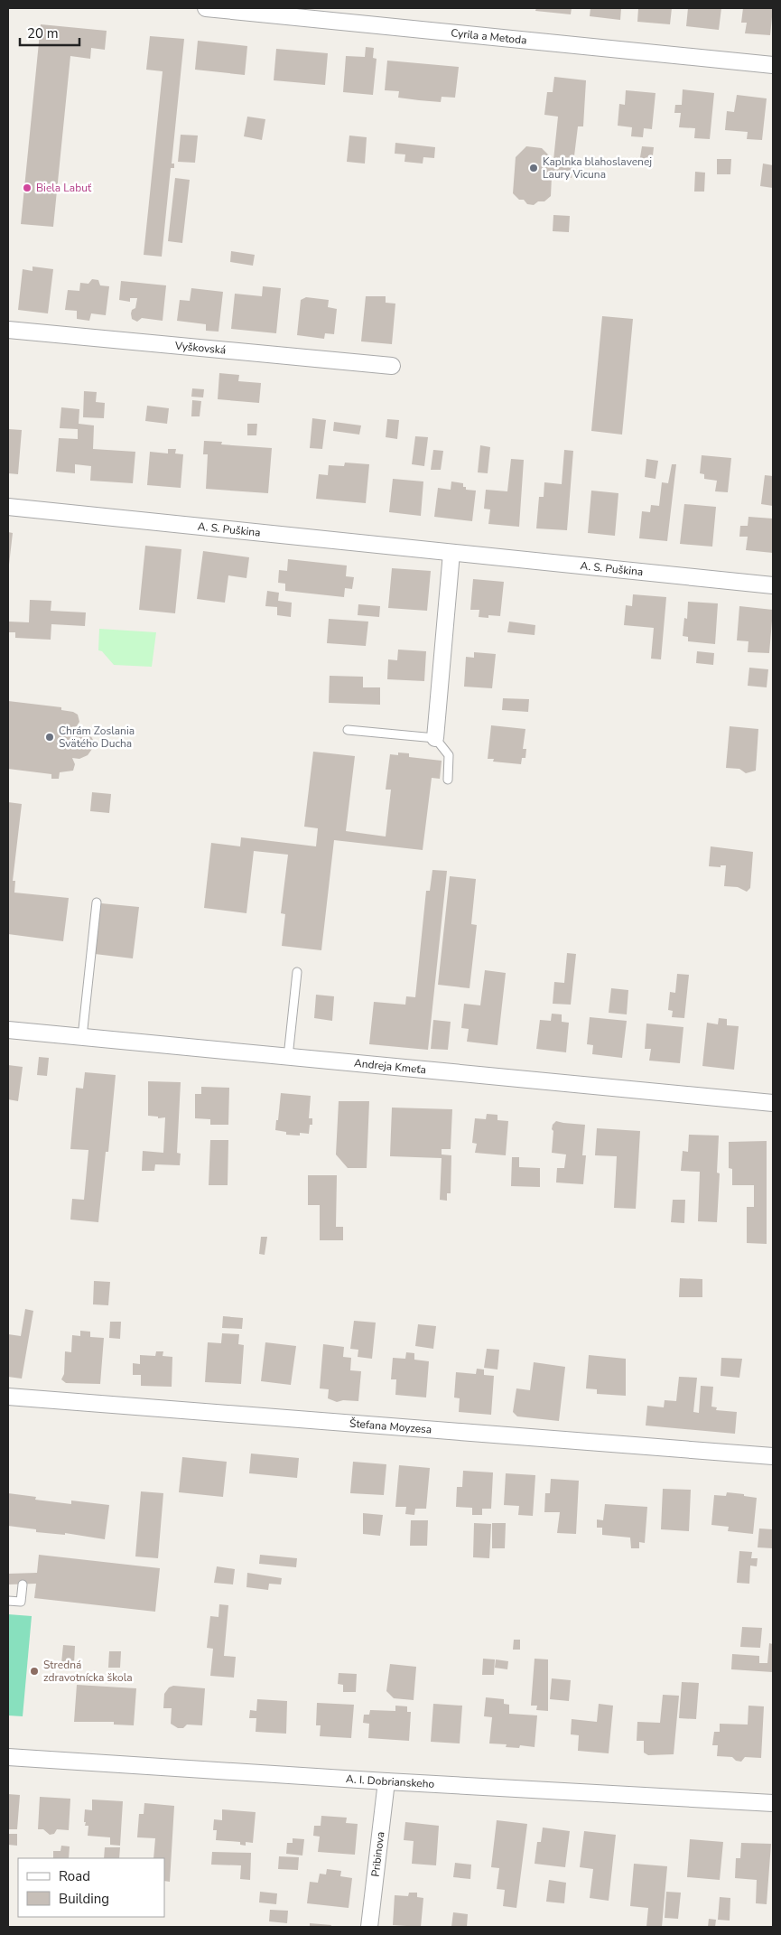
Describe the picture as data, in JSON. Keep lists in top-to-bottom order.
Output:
{
  "streets": {
    "street": [
      "Cyrila a Metoda",
      "Vyškovská",
      "A. S. Puškina",
      "Andreja Kmeťa",
      "Štefana Moyzesa",
      "A. I. Dobrianskeho",
      "Pribinova"
    ]
  },
  "crossings": [
    ["A. I. Dobrianskeho", "Pribinova"]
  ],
  "places": [
    "Kaplnka blahoslavenej Laury Vicuna",
    "Biela Labuť",
    "Chrám Zoslania Svätého Ducha",
    "Stredná zdravotnícka škola"
  ],
  "legend": ["Road", "Building"],
  "scale_bar": "20 m"
}
